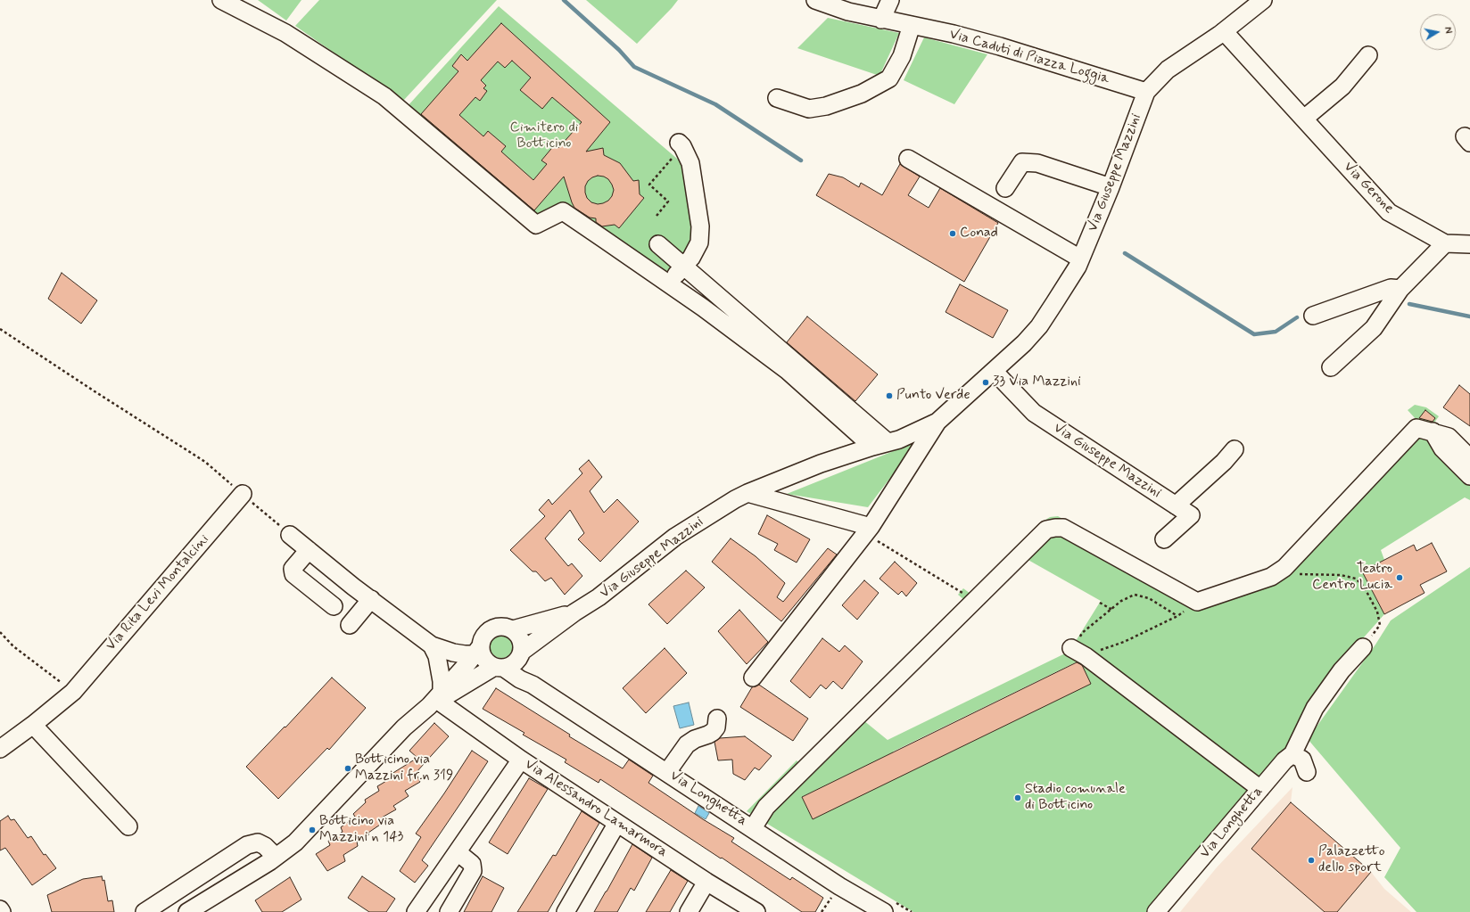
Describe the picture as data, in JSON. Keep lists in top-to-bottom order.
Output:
{
  "streets": {
    "street": [
      "Via Caduti di Piazza Loggia",
      "Via Giuseppe Mazzini",
      "Via Gerone",
      "Via Rita Levi Montalcini",
      "Via Longhetta",
      "Via Alessandro Lamarmora"
    ]
  },
  "crossings": [
    ["Via Caduti di Piazza Loggia", "Via Giuseppe Mazzini"],
    ["Via Giuseppe Mazzini", "Via Gerone"],
    ["Via Giuseppe Mazzini", "Via Longhetta"],
    ["Via Giuseppe Mazzini", "Via Alessandro Lamarmora"]
  ],
  "parks": ["Cimitero di Botticino"],
  "places": [
    "Conad",
    "33 Via Mazzini",
    "Punto Verde",
    "Teatro Centro Lucia",
    "Botticino via Mazzini fr.n 319",
    "Stadio comunale di Botticino",
    "Botticino via Mazzini n 143",
    "Palazzetto dello sport"
  ],
  "north": "right"
}
